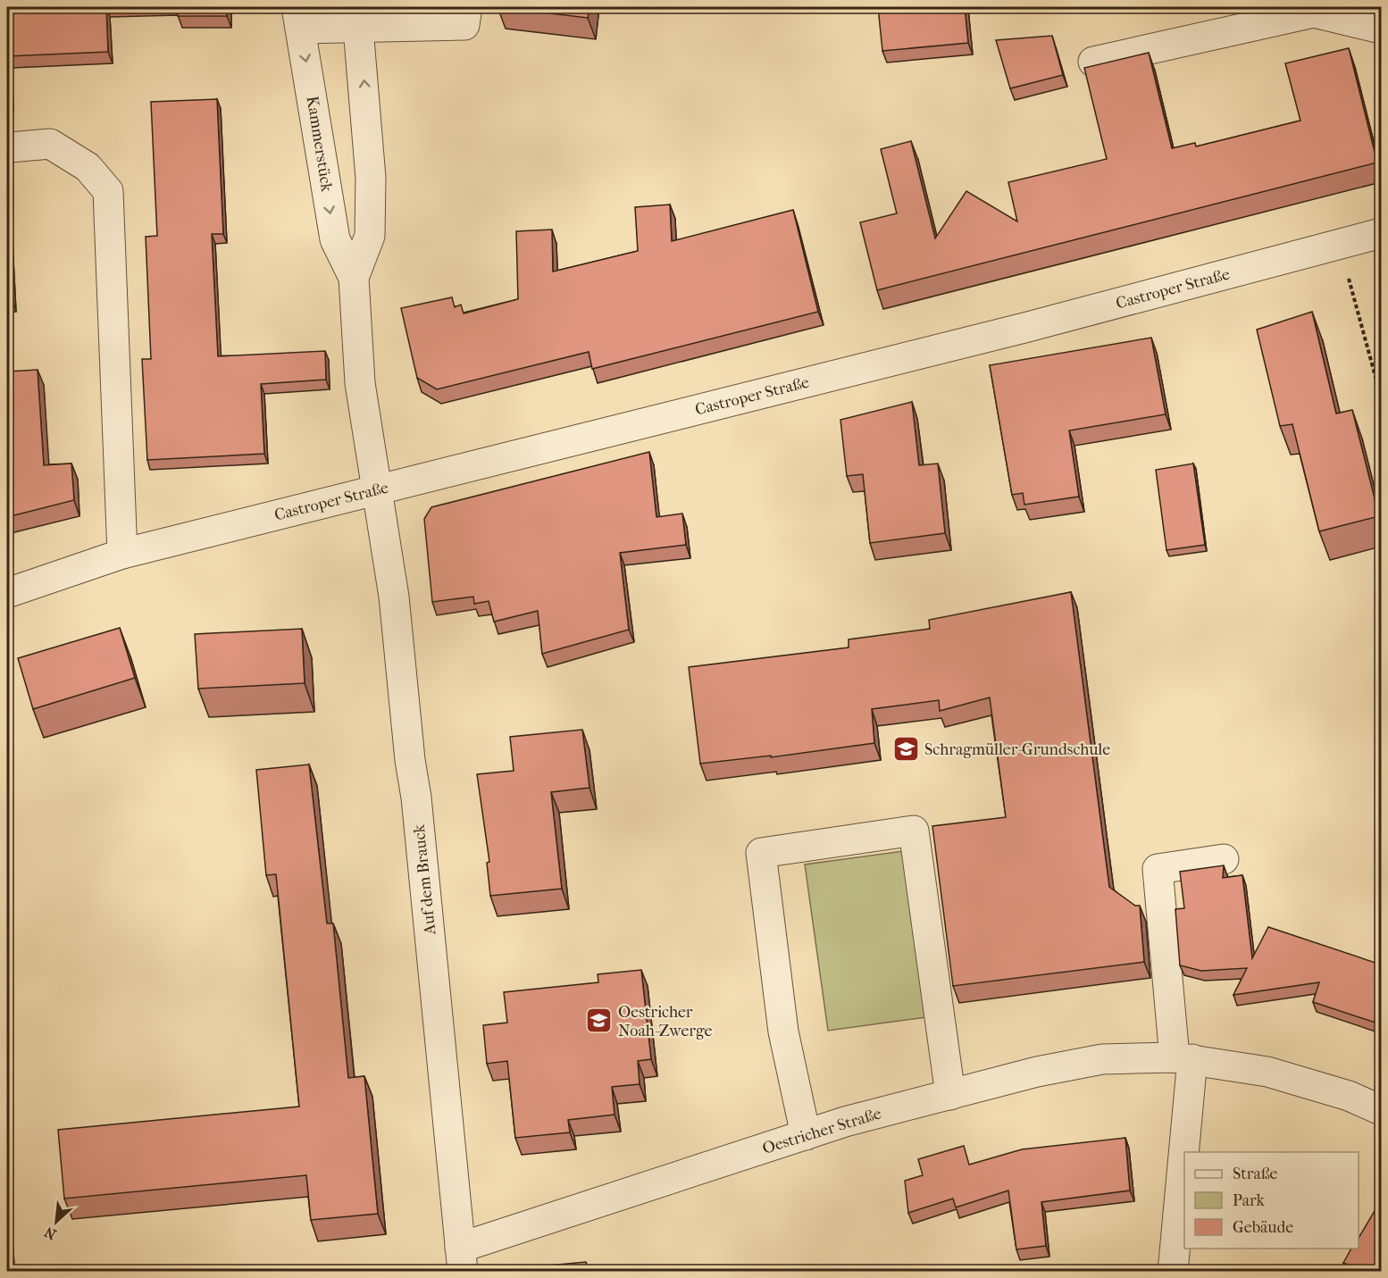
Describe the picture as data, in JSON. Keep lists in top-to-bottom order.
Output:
{
  "streets": {
    "street": [
      "Kammerstück",
      "Castroper Straße",
      "Auf dem Brauck",
      "Oestricher Straße"
    ]
  },
  "crossings": [
    ["Kammerstück", "Castroper Straße"],
    ["Kammerstück", "Auf dem Brauck"],
    ["Castroper Straße", "Auf dem Brauck"],
    ["Auf dem Brauck", "Oestricher Straße"]
  ],
  "places": {
    "school or university": ["Schragmüller-Grundschule", "Oestricher Noah-Zwerge"]
  },
  "legend": ["Straße", "Park", "Gebäude"],
  "north": "bottom left"
}
